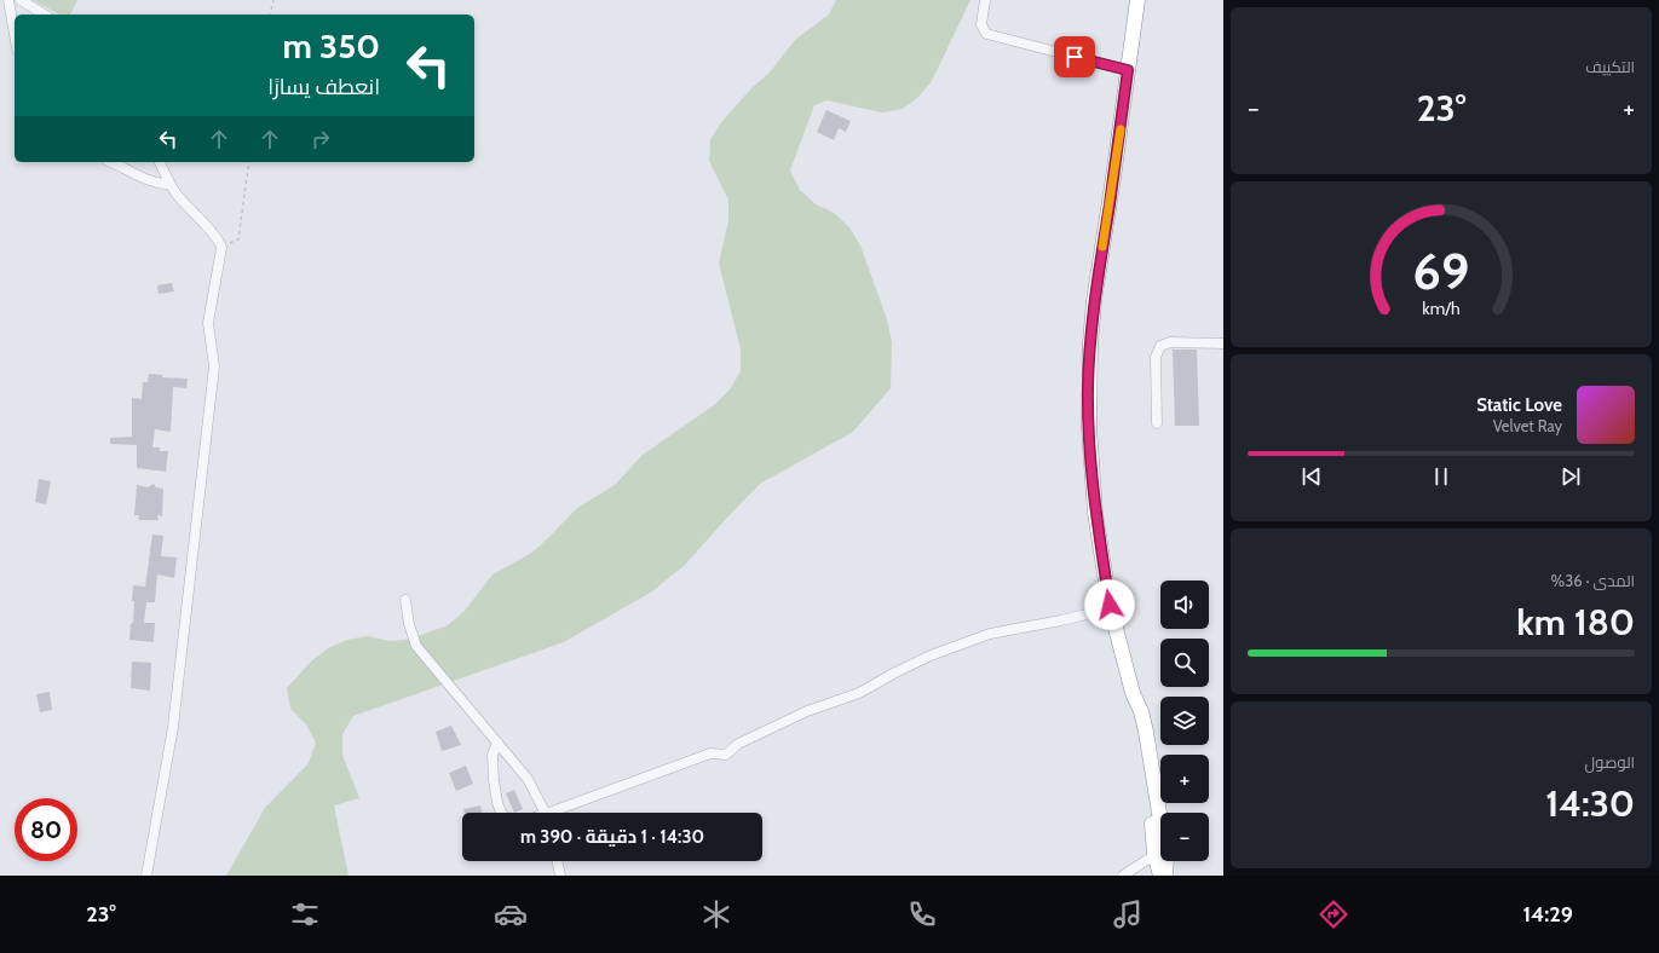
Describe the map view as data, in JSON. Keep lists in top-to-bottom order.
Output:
{
  "page": {
    "tile": [
      "التكييف",
      ["المدى · 36%", "180 km"],
      ["الوصول", "14:30"]
    ],
    "turn": ["350 m", "انعطف يسارًا"],
    "heat": ["−", "23°", "+"],
    "song": ["Static Love", "Velvet Ray"],
    "map_buttons": ["+", "−"],
    "limit": "80",
    "trip": "14:30 · 1 دقيقة · 390 m",
    "tabs": ["14:29", "23°"],
    "gauge": ["69", "km/h"]
  }
}
